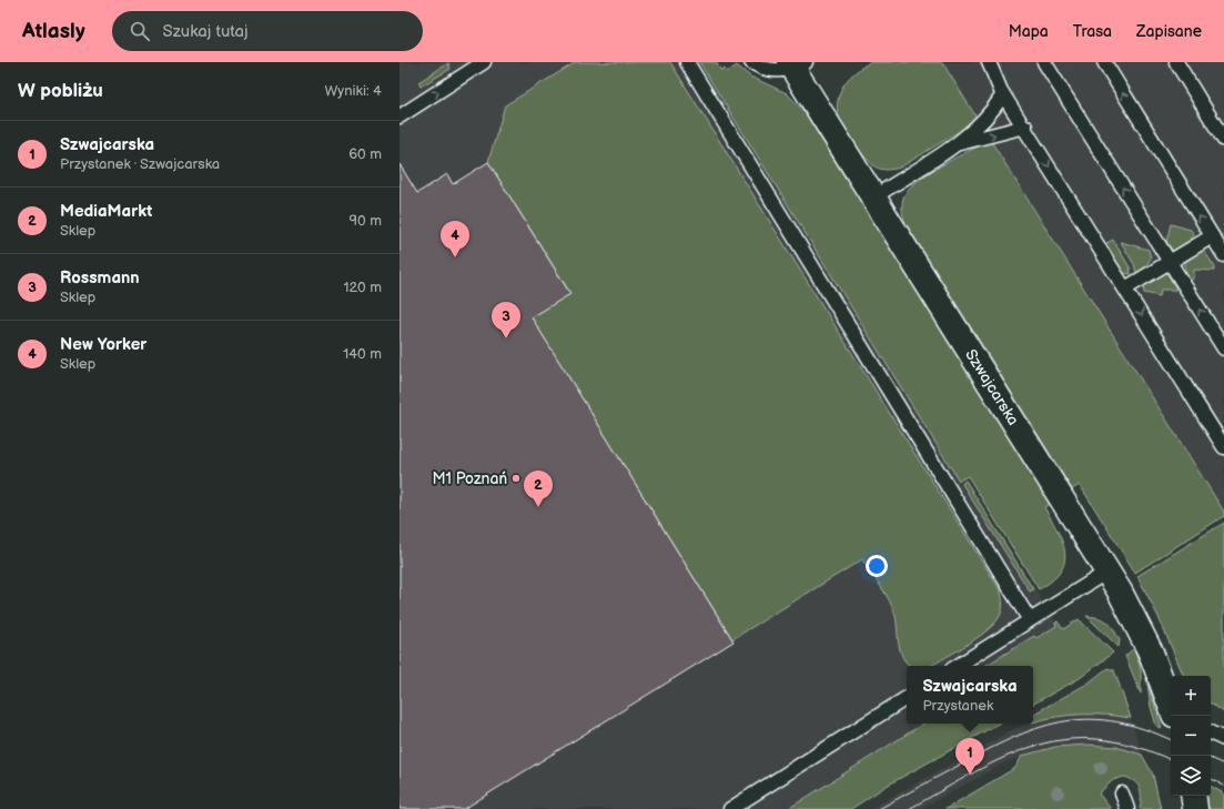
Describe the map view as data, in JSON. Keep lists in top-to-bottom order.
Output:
{
  "streets": {
    "street": ["Szwajcarska"]
  },
  "places": ["M1 Poznań"],
  "page": {
    "header": "Atlasly",
    "search": "Szukaj tutaj",
    "nav": ["Mapa", "Trasa", "Zapisane"],
    "heading": ["W pobliżu", "Wyniki: 4"],
    "list": [
      {
        "mark": "1",
        "name": "Szwajcarska",
        "note": "Przystanek · Szwajcarska",
        "value": "60 m"
      },
      {
        "mark": "2",
        "name": "MediaMarkt",
        "note": "Sklep",
        "value": "90 m"
      },
      {
        "mark": "3",
        "name": "Rossmann",
        "note": "Sklep",
        "value": "120 m"
      },
      {
        "mark": "4",
        "name": "New Yorker",
        "note": "Sklep",
        "value": "140 m"
      }
    ],
    "pins": [
      "4",
      "3",
      "2",
      "1"
    ],
    "popup": ["Szwajcarska", "Przystanek"],
    "map_buttons": ["+", "−"]
  }
}
